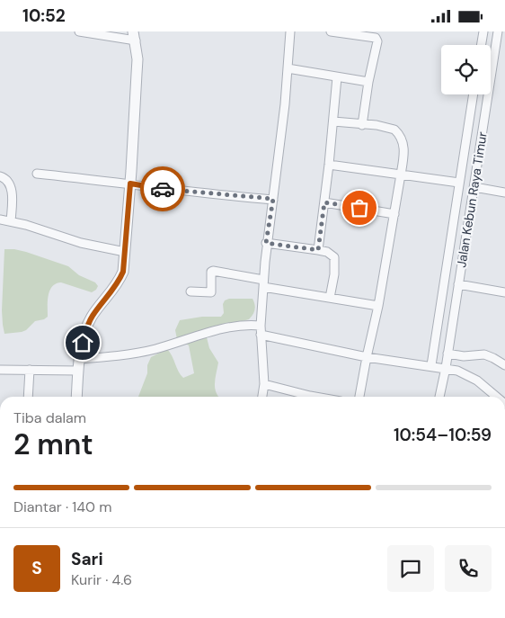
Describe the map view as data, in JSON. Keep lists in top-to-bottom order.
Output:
{
  "streets": {
    "street": ["Jalan Kebun Raya Timur"]
  },
  "page": {
    "status": "10:52",
    "heading": ["2 mnt", "Tiba dalam", "10:54–10:59"],
    "panel": ["Sari", "Kurir · 4.6"],
    "bar": "Diantar · 140 m",
    "round": "S"
  }
}
